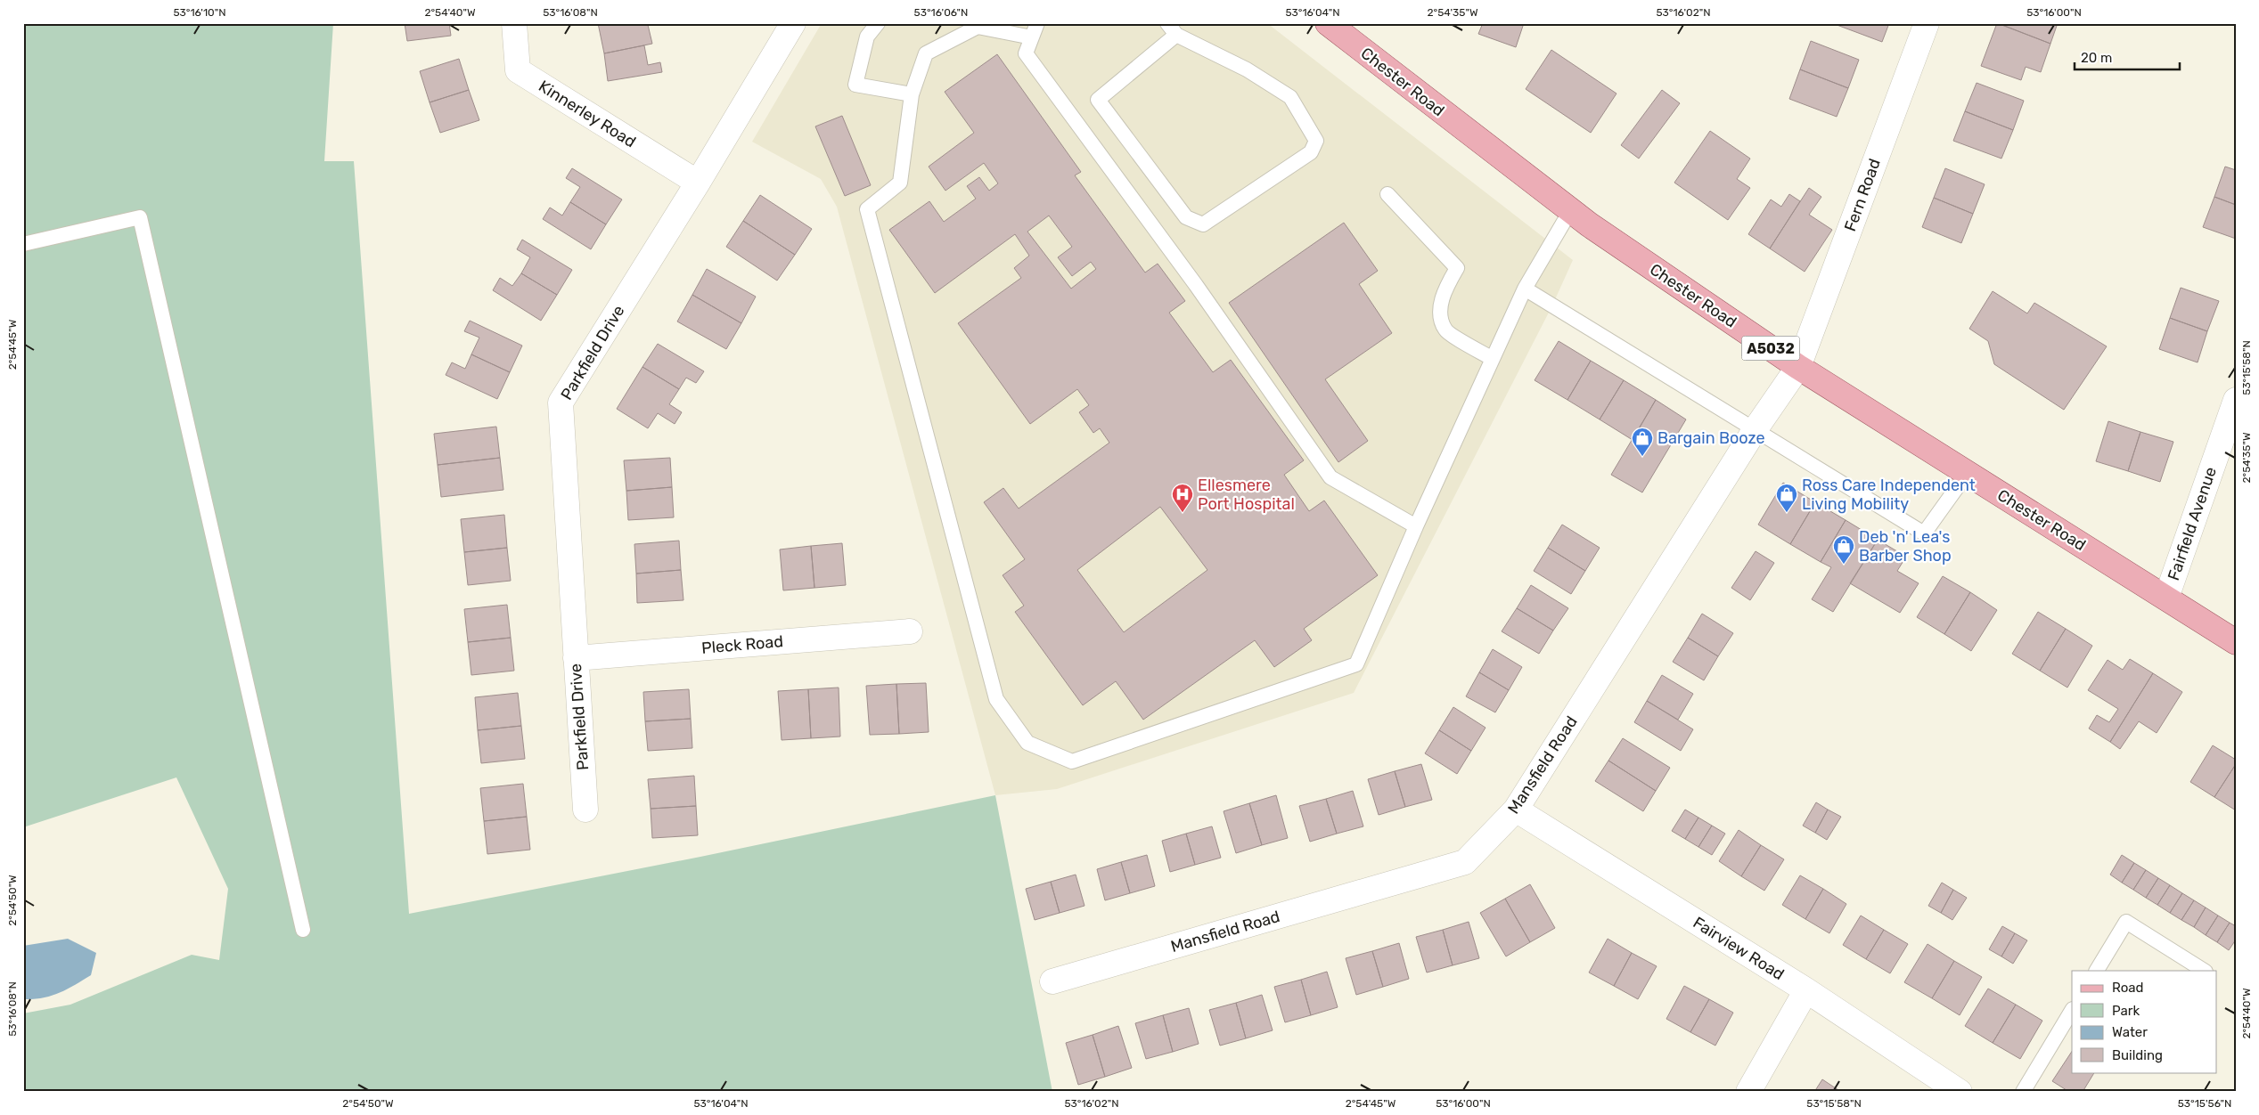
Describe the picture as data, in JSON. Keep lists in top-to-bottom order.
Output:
{
  "streets": {
    "main road": ["Chester Road", "A5032"],
    "street": [
      "Kinnerley Road",
      "Fern Road",
      "Parkfield Drive",
      "Fairfield Avenue",
      "Pleck Road",
      "Mansfield Road",
      "Fairview Road"
    ]
  },
  "crossings": [
    ["Chester Road", "Fern Road"],
    ["Chester Road", "Fairfield Avenue"],
    ["Chester Road", "Mansfield Road"],
    ["Kinnerley Road", "Parkfield Drive"],
    ["Fern Road", "Mansfield Road"],
    ["Parkfield Drive", "Pleck Road"],
    ["Mansfield Road", "Fairview Road"]
  ],
  "places": {
    "shop": ["Bargain Booze", "Ross Care Independent Living Mobility", "Deb 'n' Lea's Barber Shop"],
    "hospital": ["Ellesmere Port Hospital"]
  },
  "legend": [
    "Road",
    "Park",
    "Water",
    "Building"
  ],
  "scale_bar": "20 m",
  "coordinates": [
    "53°16'10\"N",
    "2°54'40\"W",
    "53°16'08\"N",
    "53°16'06\"N",
    "53°16'04\"N",
    "2°54'35\"W",
    "53°16'02\"N",
    "53°16'00\"N",
    "2°54'45\"W",
    "53°15'58\"N",
    "2°54'50\"W",
    "53°15'56\"N"
  ]
}
